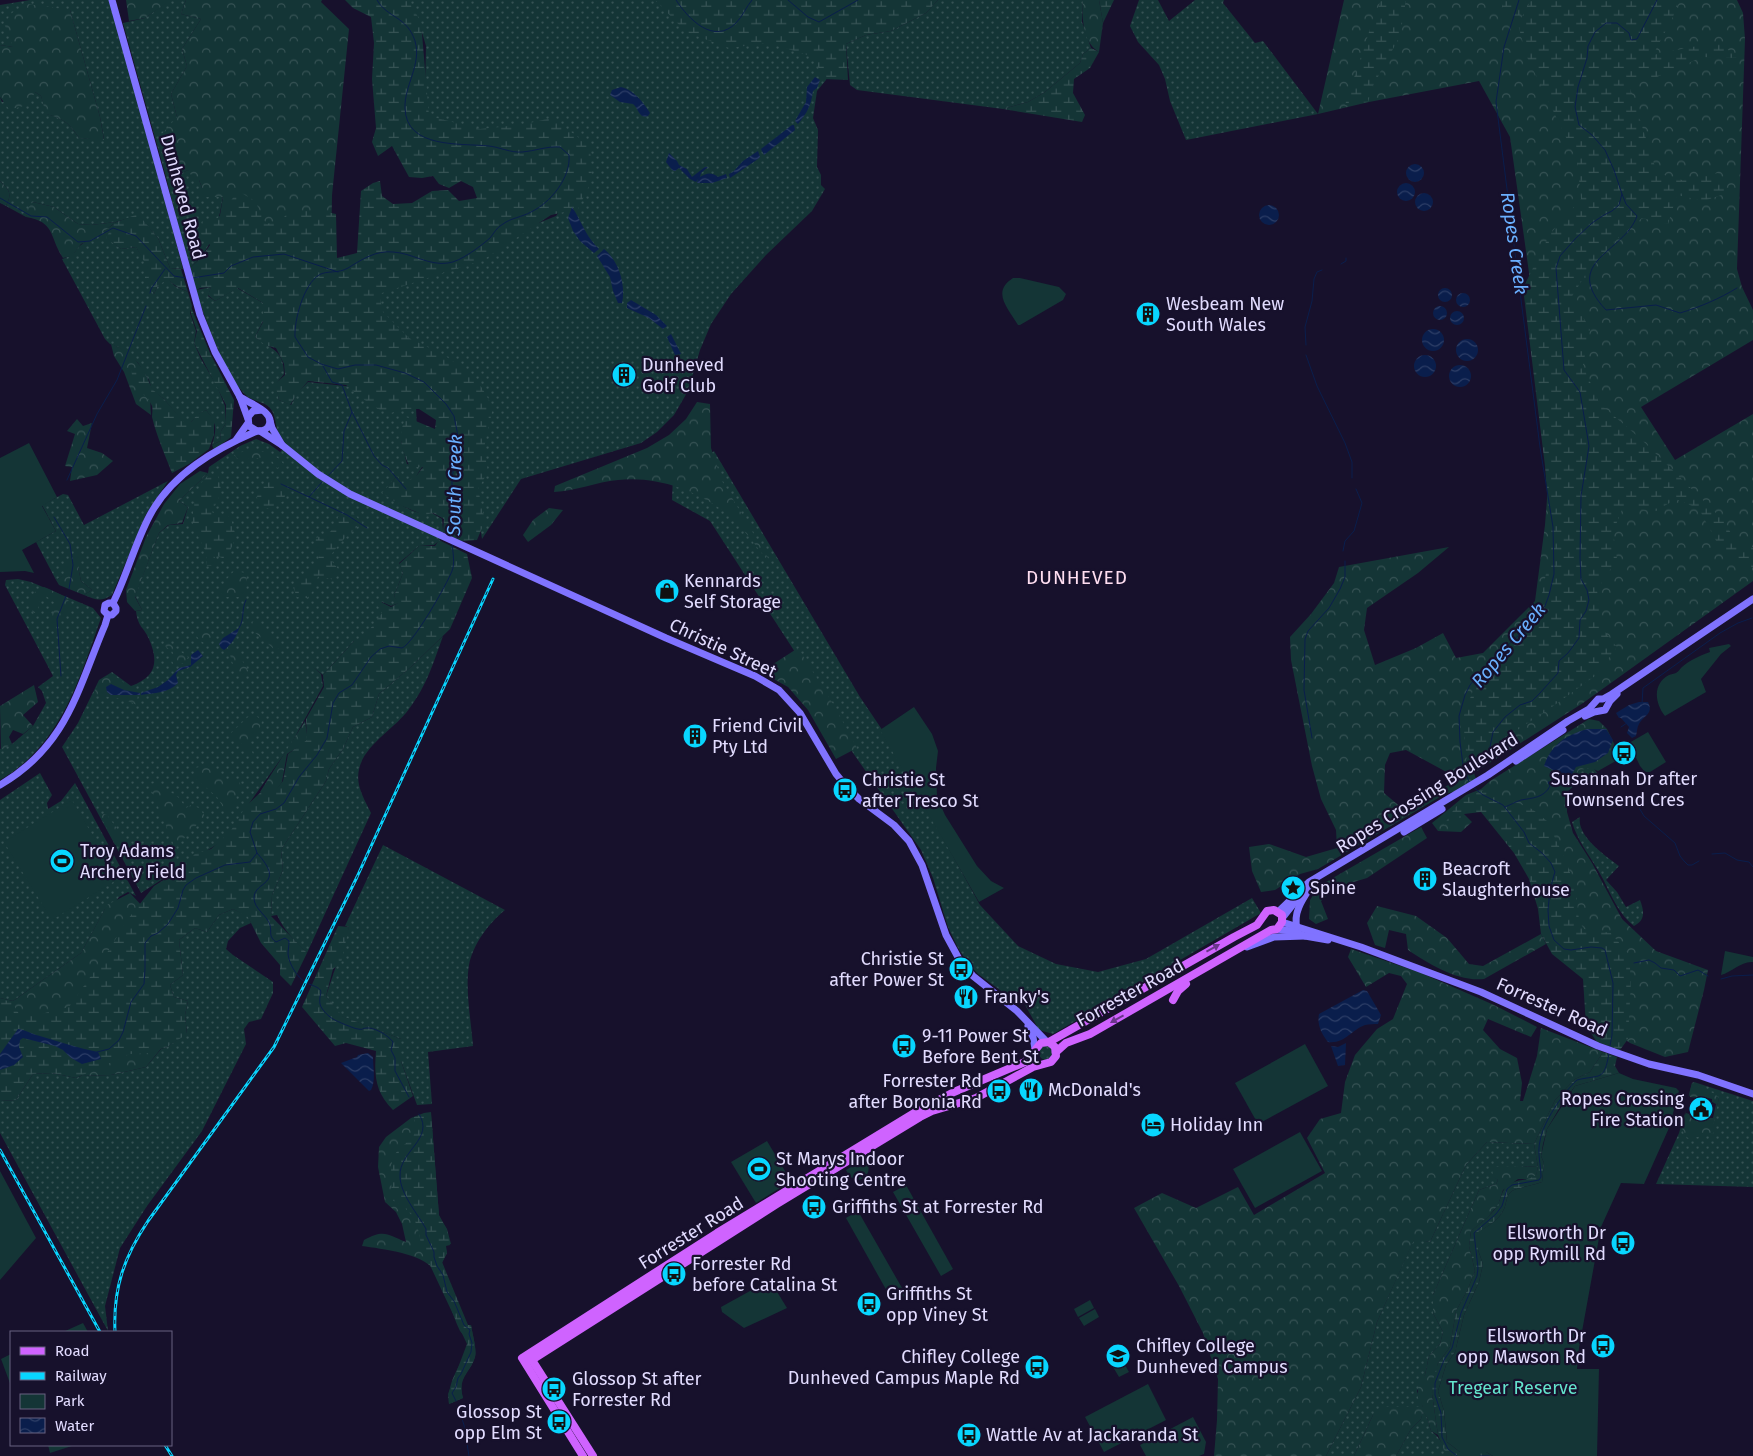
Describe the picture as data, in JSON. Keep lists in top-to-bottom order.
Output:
{
  "streets": {
    "main road": [
      "Dunheved Road",
      "Christie Street",
      "Ropes Crossing Boulevard",
      "Forrester Road"
    ]
  },
  "crossings": [
    ["Dunheved Road", "Christie Street"],
    ["Christie Street", "Forrester Road"],
    ["Ropes Crossing Boulevard", "Forrester Road"]
  ],
  "districts": ["DUNHEVED"],
  "water": ["Ropes Creek", "South Creek"],
  "parks": ["Tregear Reserve"],
  "places": {
    "building": [
      "Wesbeam New South Wales",
      "Dunheved Golf Club",
      "Friend Civil Pty Ltd",
      "Beacroft Slaughterhouse"
    ],
    "shop": ["Kennards Self Storage"],
    "bus stop": [
      "Susannah Dr after Townsend Cres",
      "Christie St after Tresco St",
      "Christie St after Power St",
      "9-11 Power St Before Bent St",
      "Forrester Rd after Boronia Rd",
      "Griffiths St at Forrester Rd",
      "Ellsworth Dr opp Rymill Rd",
      "Forrester Rd before Catalina St",
      "Griffiths St opp Viney St",
      "Ellsworth Dr opp Mawson Rd",
      "Chifley College Dunheved Campus Maple Rd",
      "Glossop St after Forrester Rd",
      "Glossop St opp Elm St",
      "Wattle Av at Jackaranda St"
    ],
    "sports": ["Troy Adams Archery Field", "St Marys Indoor Shooting Centre"],
    "place": ["Spine"],
    "restaurant": ["Franky's", "McDonald's"],
    "public building": ["Ropes Crossing Fire Station"],
    "hotel": ["Holiday Inn"],
    "school or university": ["Chifley College Dunheved Campus"]
  },
  "legend": [
    "Road",
    "Railway",
    "Park",
    "Water"
  ]
}
